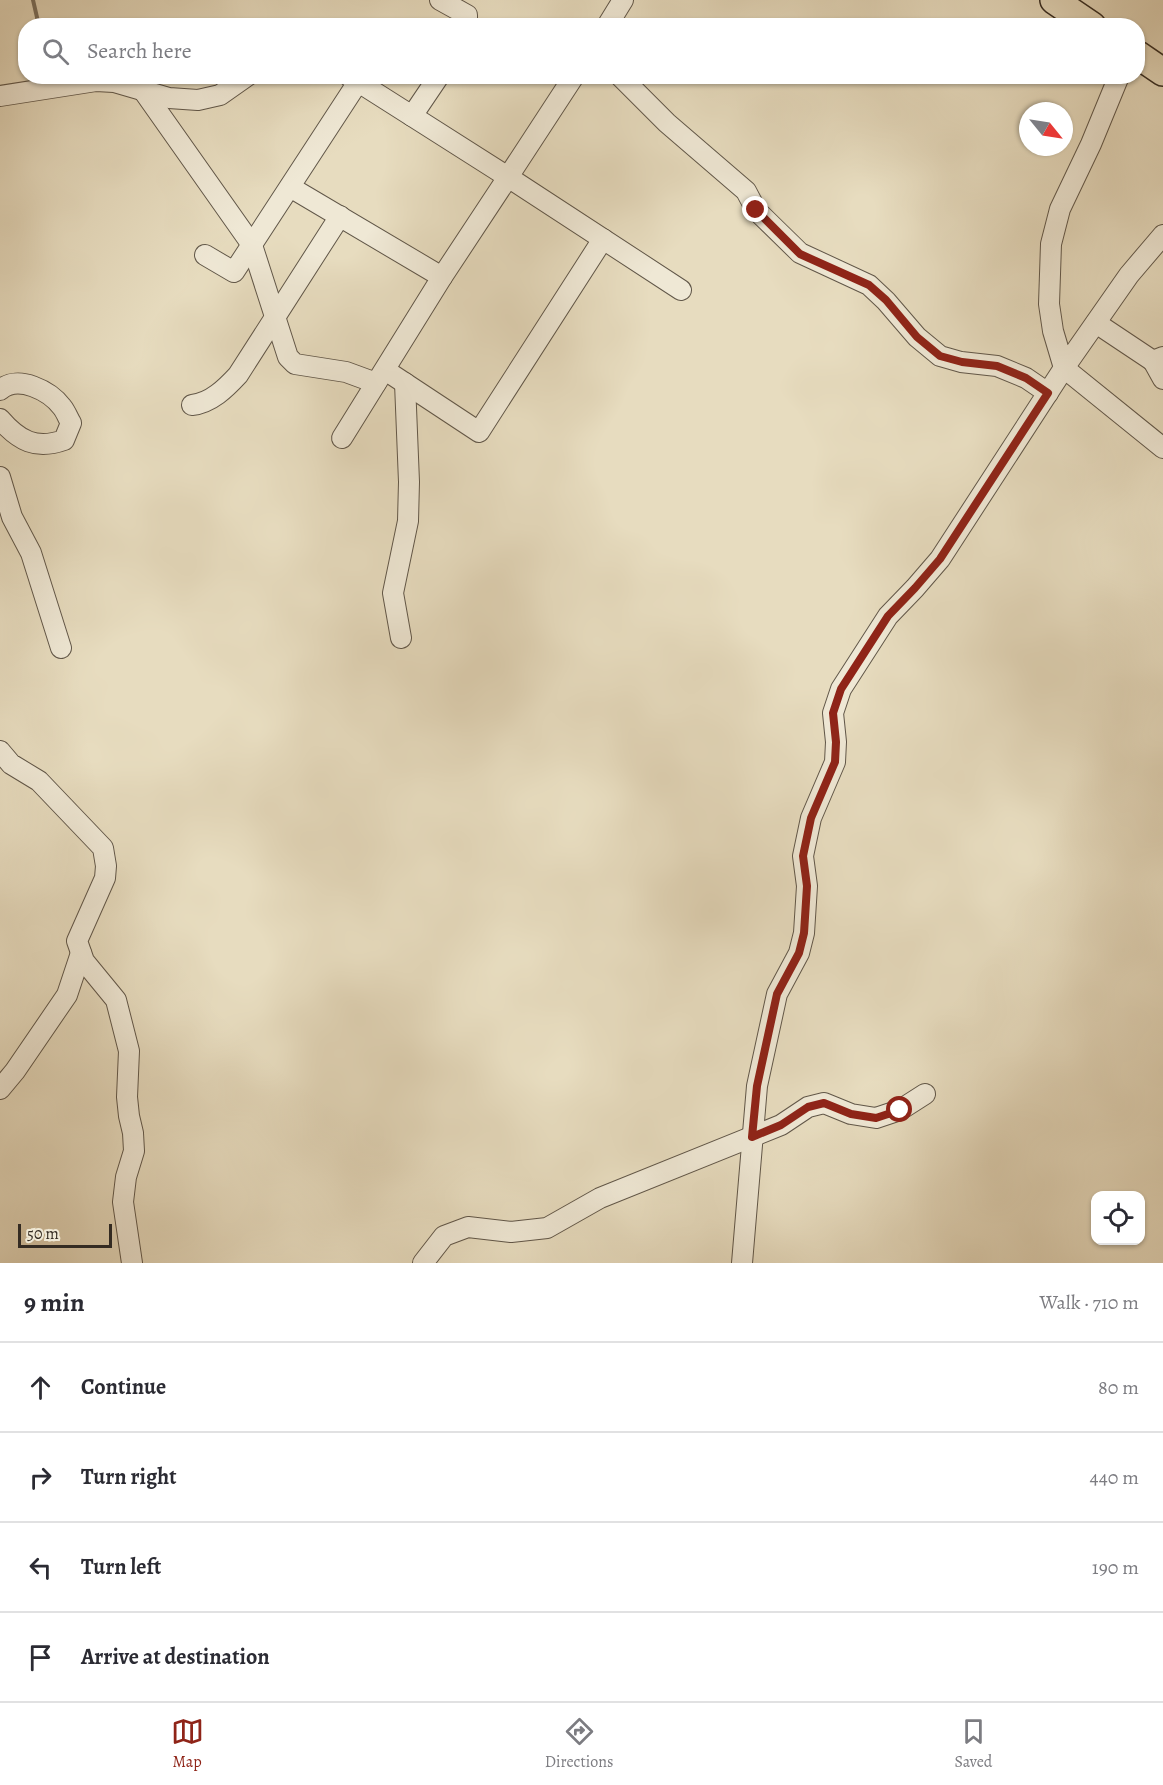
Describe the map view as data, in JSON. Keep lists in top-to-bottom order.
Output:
{
  "scale_bar": "50 m",
  "north": "bottom right",
  "page": {
    "search": "Search here",
    "scale": "50 m",
    "heading": ["9 min", "Walk · 710 m"],
    "list": [
      ["Continue", "80 m"],
      ["Turn right", "440 m"],
      ["Turn left", "190 m"],
      "Arrive at destination"
    ],
    "nav": ["Map", "Directions", "Saved"]
  }
}
